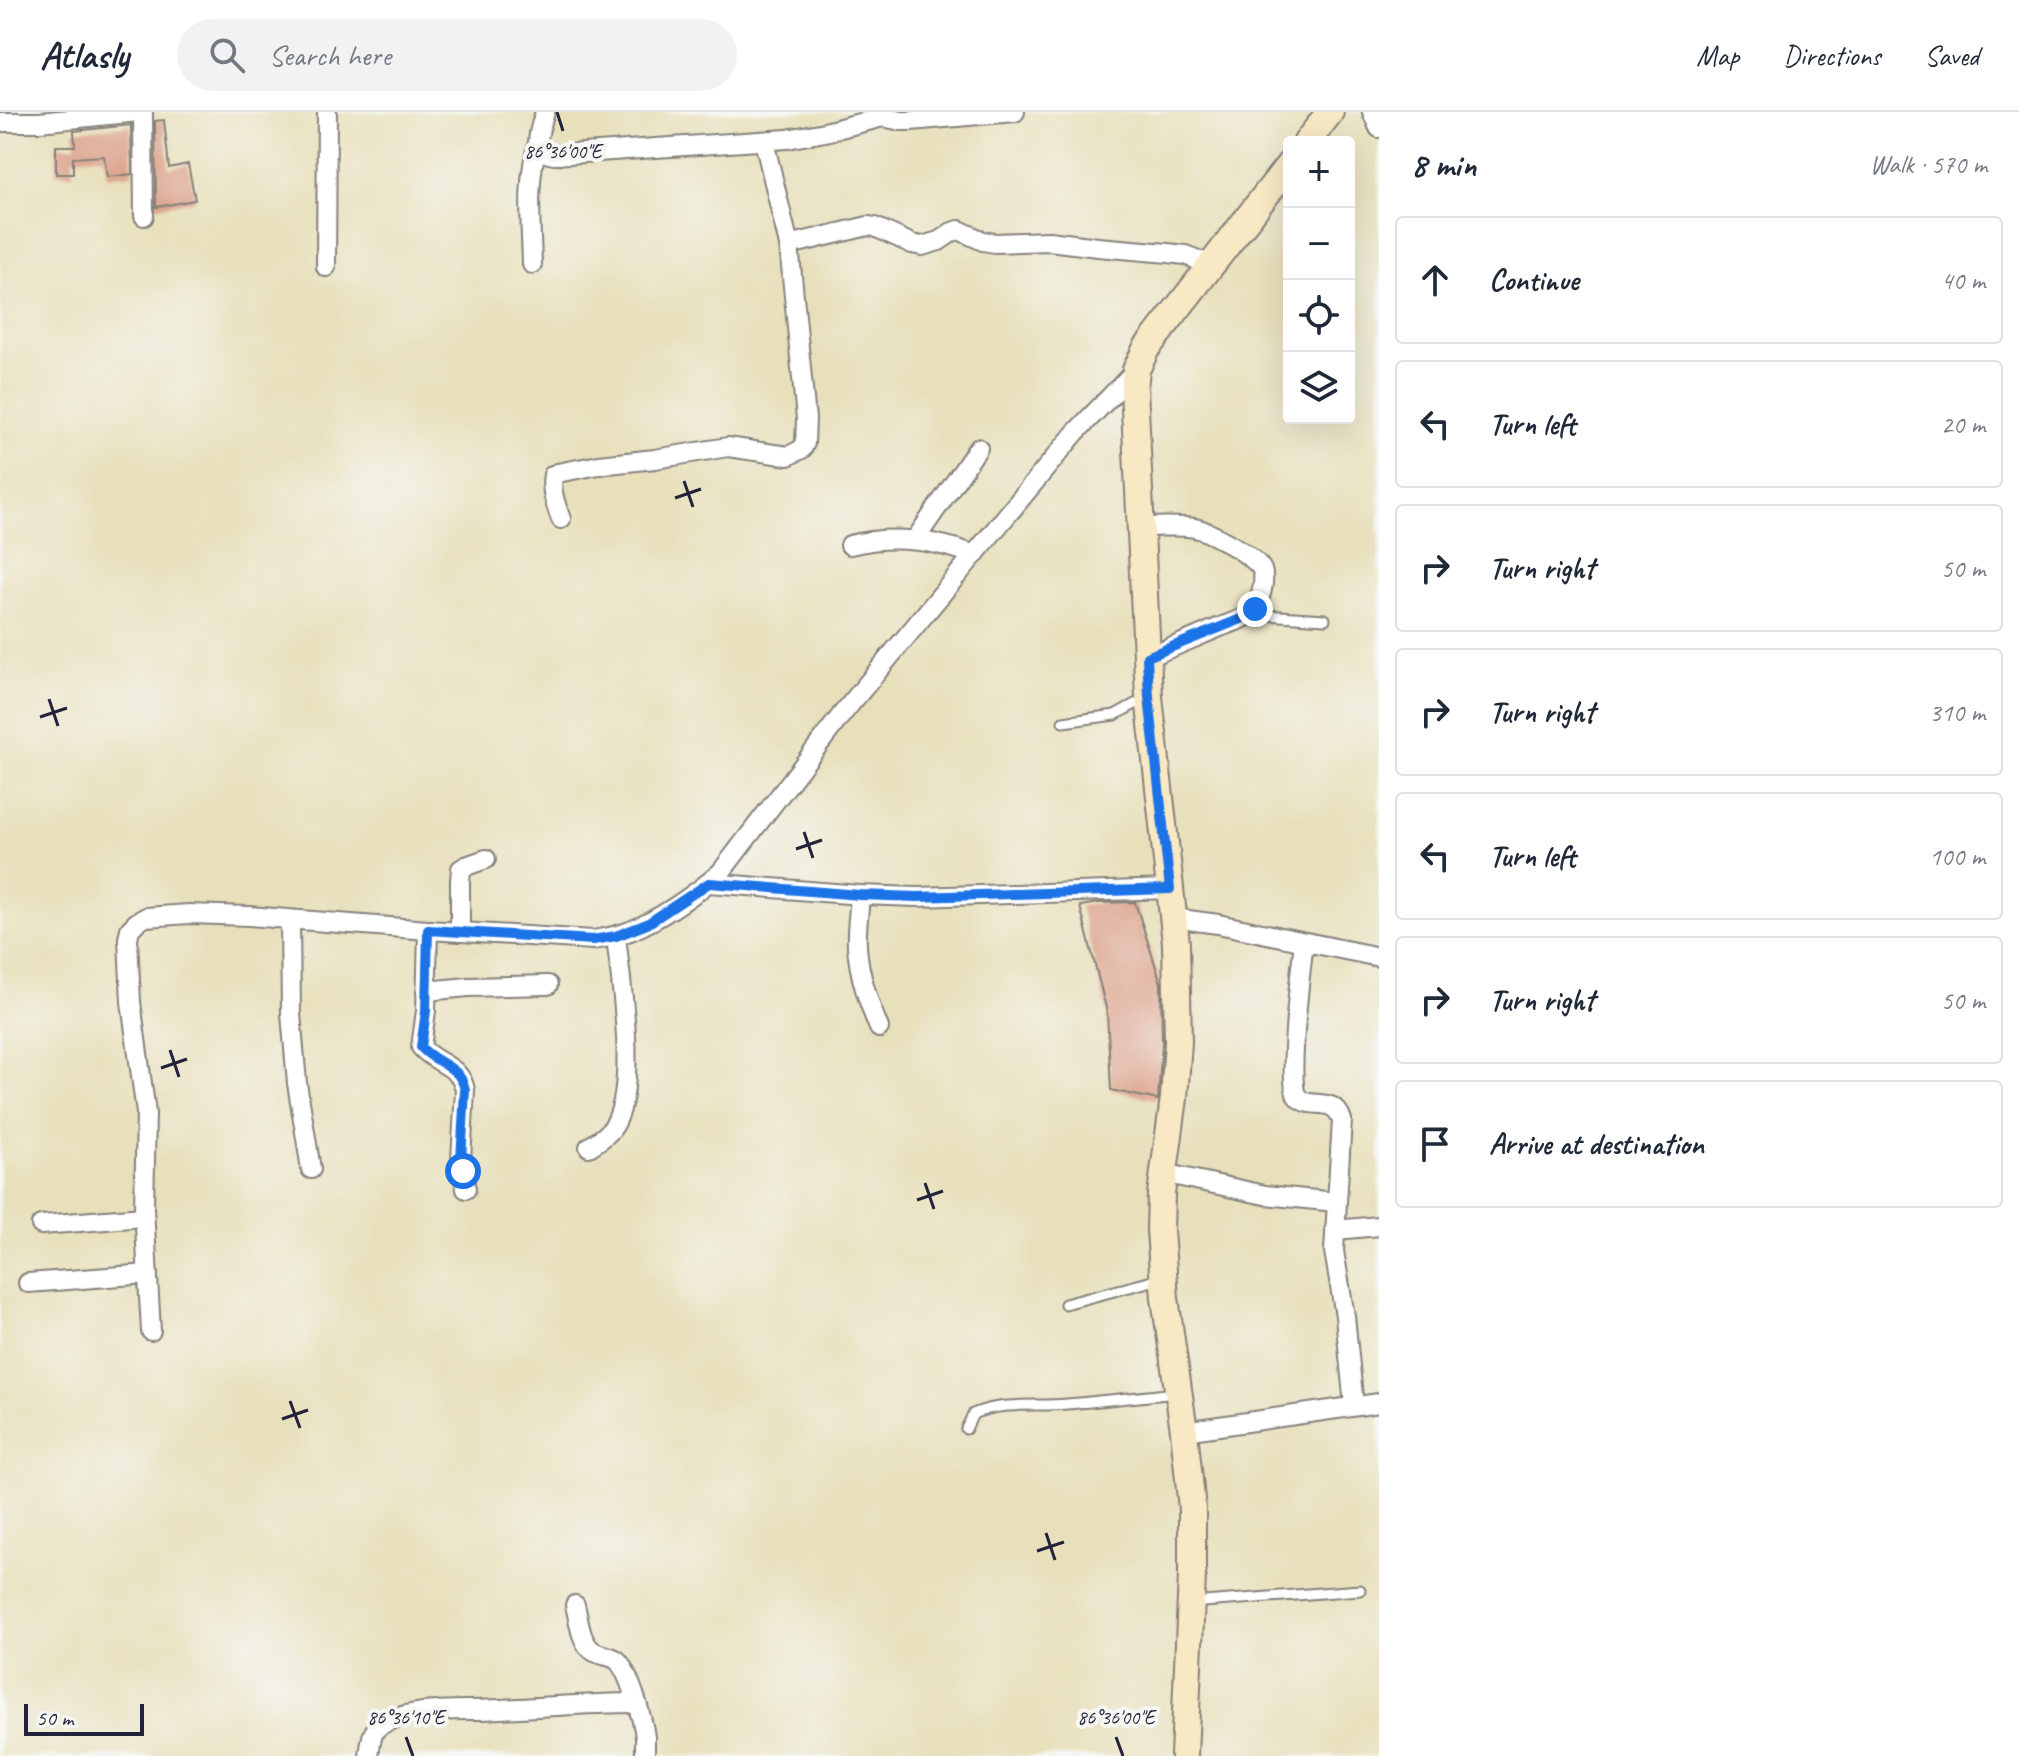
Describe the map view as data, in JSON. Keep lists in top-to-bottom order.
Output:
{
  "scale_bar": "50 m",
  "page": {
    "header": "Atlasly",
    "search": "Search here",
    "nav": ["Map", "Directions", "Saved"],
    "heading": ["8 min", "Walk · 570 m"],
    "map_buttons": ["+", "−"],
    "list": [
      ["Continue", "40 m"],
      ["Turn left", "20 m"],
      ["Turn right", "50 m"],
      ["Turn right", "310 m"],
      ["Turn left", "100 m"],
      ["Turn right", "50 m"],
      "Arrive at destination"
    ],
    "scale": "50 m"
  },
  "coordinates": ["86°36'00\"E", "86°36'10\"E"]
}
